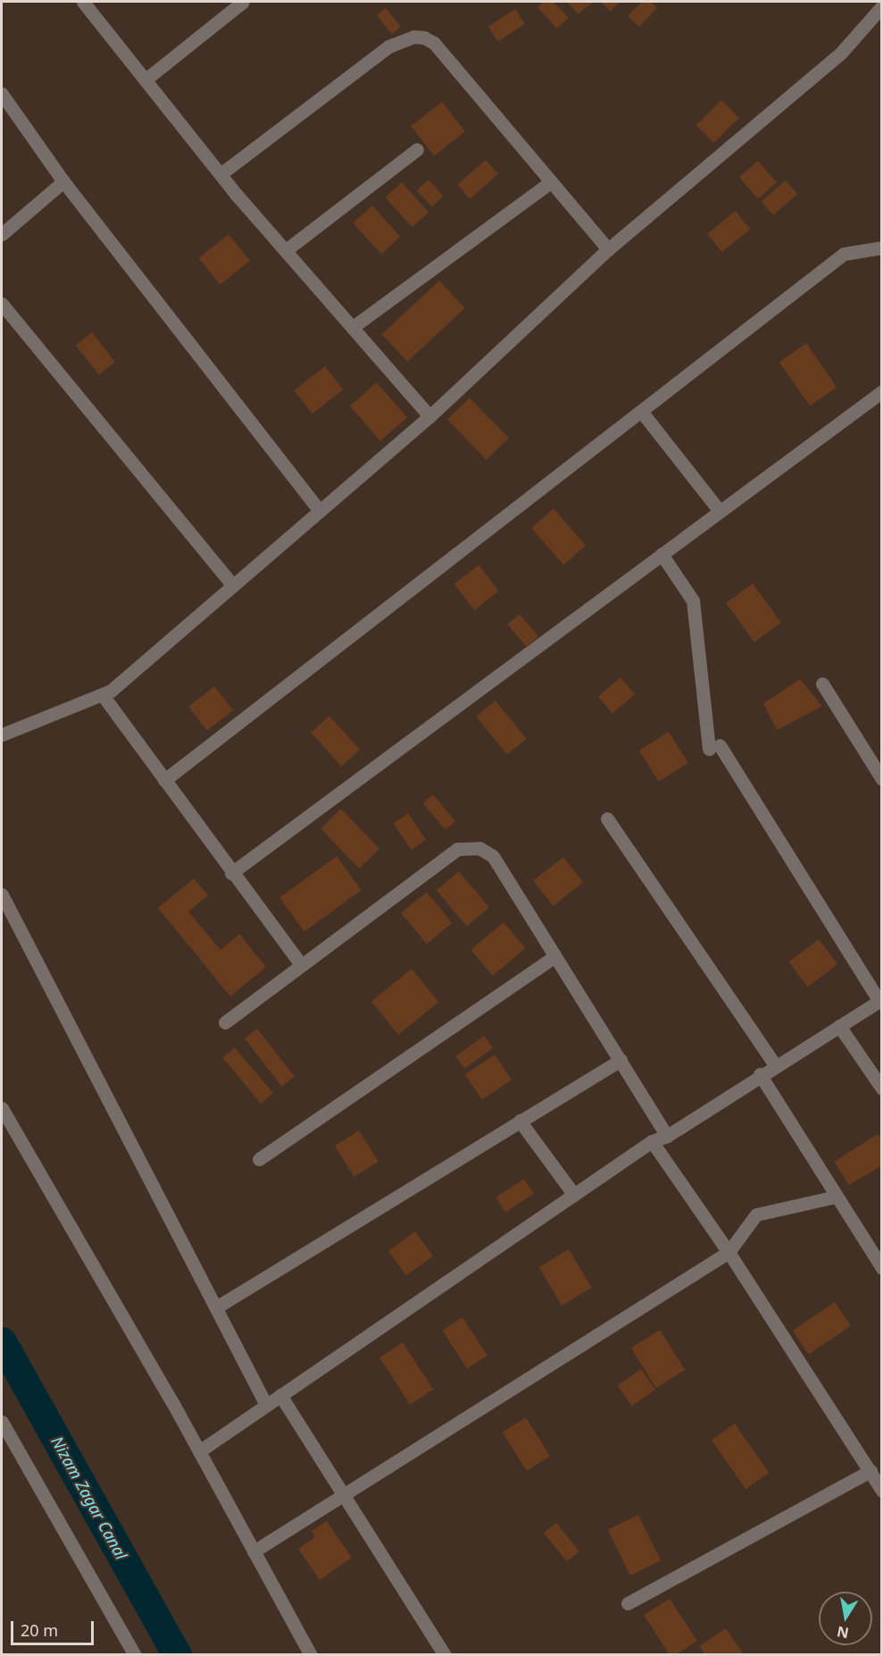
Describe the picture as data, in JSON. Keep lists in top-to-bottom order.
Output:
{
  "water": ["Nizam Zagar Canal"],
  "scale_bar": "20 m",
  "north": "bottom"
}
